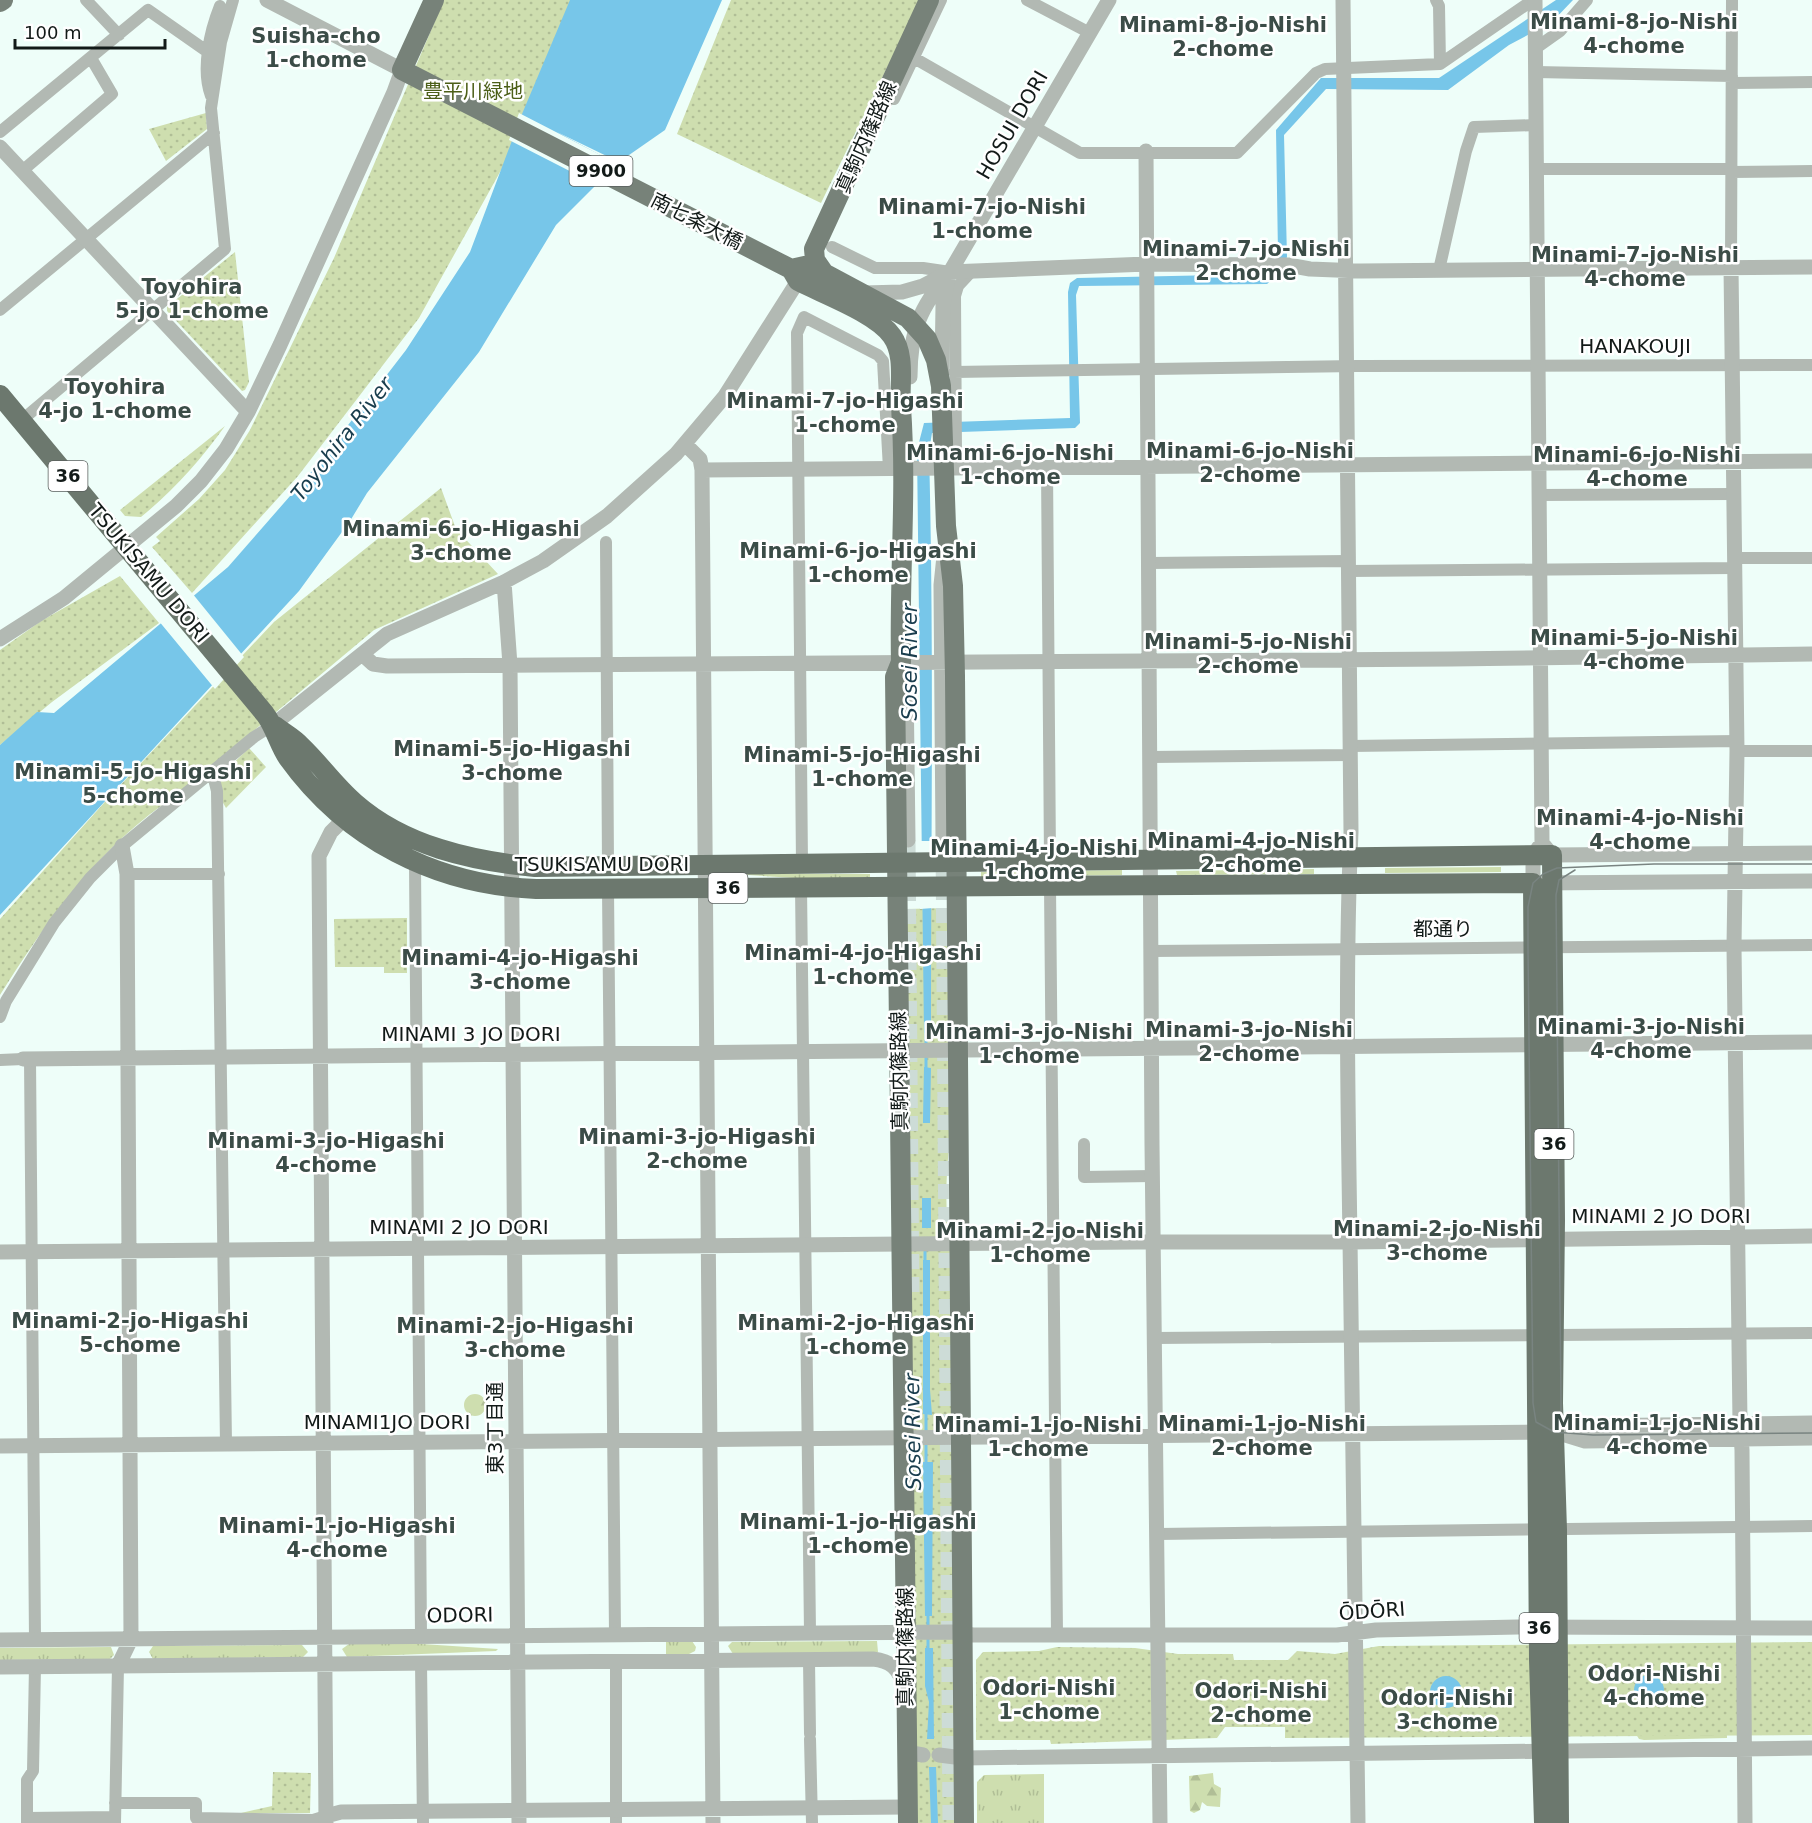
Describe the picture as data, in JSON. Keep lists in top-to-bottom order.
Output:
{
  "streets": {
    "highway": ["36", "TSUKISAMU DORI"],
    "main road": ["真駒内篠路線", "9900", "南七条大橋"],
    "street": [
      "HOSUI DORI",
      "HANAKOUJI",
      "都通り",
      "MINAMI 3 JO DORI",
      "MINAMI 2 JO DORI",
      "MINAMI1JO DORI",
      "東3丁目通",
      "ŌDŌRI",
      "ODORI"
    ]
  },
  "crossings": [
    ["真駒内篠路線", "南七条大橋"],
    ["真駒内篠路線", "HANAKOUJI"],
    ["真駒内篠路線", "TSUKISAMU DORI"],
    ["真駒内篠路線", "MINAMI 3 JO DORI"],
    ["真駒内篠路線", "MINAMI 2 JO DORI"],
    ["真駒内篠路線", "MINAMI1JO DORI"],
    ["真駒内篠路線", "ŌDŌRI"],
    ["真駒内篠路線", "ODORI"],
    ["36", "TSUKISAMU DORI"],
    ["36", "都通り"],
    ["36", "MINAMI 3 JO DORI"],
    ["36", "MINAMI 2 JO DORI"],
    ["36", "ŌDŌRI"],
    ["TSUKISAMU DORI", "東3丁目通"],
    ["MINAMI 3 JO DORI", "東3丁目通"],
    ["MINAMI 2 JO DORI", "東3丁目通"],
    ["MINAMI1JO DORI", "東3丁目通"],
    ["東3丁目通", "ODORI"],
    ["ŌDŌRI", "ODORI"]
  ],
  "districts": [
    "Minami-8-jo-Nishi 4-chome",
    "Minami-8-jo-Nishi 2-chome",
    "Suisha-cho 1-chome",
    "Minami-7-jo-Nishi 1-chome",
    "Minami-7-jo-Nishi 2-chome",
    "Minami-7-jo-Nishi 4-chome",
    "Toyohira 5-jo 1-chome",
    "Toyohira 4-jo 1-chome",
    "Minami-7-jo-Higashi 1-chome",
    "Minami-6-jo-Nishi 2-chome",
    "Minami-6-jo-Nishi 1-chome",
    "Minami-6-jo-Nishi 4-chome",
    "Minami-6-jo-Higashi 3-chome",
    "Minami-6-jo-Higashi 1-chome",
    "Minami-5-jo-Nishi 4-chome",
    "Minami-5-jo-Nishi 2-chome",
    "Minami-5-jo-Higashi 3-chome",
    "Minami-5-jo-Higashi 1-chome",
    "Minami-5-jo-Higashi 5-chome",
    "Minami-4-jo-Nishi 4-chome",
    "Minami-4-jo-Nishi 2-chome",
    "Minami-4-jo-Nishi 1-chome",
    "Minami-4-jo-Higashi 1-chome",
    "Minami-4-jo-Higashi 3-chome",
    "Minami-3-jo-Nishi 4-chome",
    "Minami-3-jo-Nishi 2-chome",
    "Minami-3-jo-Nishi 1-chome",
    "Minami-3-jo-Higashi 2-chome",
    "Minami-3-jo-Higashi 4-chome",
    "Minami-2-jo-Nishi 3-chome",
    "Minami-2-jo-Nishi 1-chome",
    "Minami-2-jo-Higashi 5-chome",
    "Minami-2-jo-Higashi 1-chome",
    "Minami-2-jo-Higashi 3-chome",
    "Minami-1-jo-Nishi 4-chome",
    "Minami-1-jo-Nishi 2-chome",
    "Minami-1-jo-Nishi 1-chome",
    "Minami-1-jo-Higashi 1-chome",
    "Minami-1-jo-Higashi 4-chome",
    "Odori-Nishi 4-chome",
    "Odori-Nishi 1-chome",
    "Odori-Nishi 2-chome",
    "Odori-Nishi 3-chome"
  ],
  "water": ["Toyohira River", "Sosei River"],
  "parks": ["豊平川緑地"],
  "scale_bar": "100 m"
}
